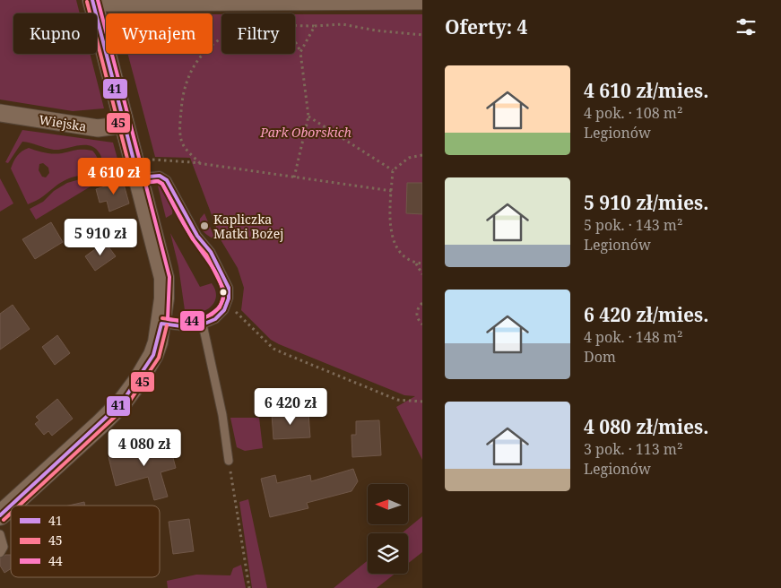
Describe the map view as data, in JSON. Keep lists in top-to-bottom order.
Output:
{
  "streets": {
    "street": ["Wiejska"]
  },
  "parks": ["Park Oborskich"],
  "places": ["Kapliczka Matki Bożej"],
  "lines": ["transit line 41", "transit line 44", "transit line 45"],
  "legend": ["41", "45", "44"],
  "north": "left",
  "page": {
    "heading": "Oferty: 4",
    "chip": ["Kupno", "Wynajem", "Filtry"],
    "list": [
      {
        "name": "4 610 zł/mies.",
        "note": "4 pok. · 108 m² · Legionów"
      },
      {
        "name": "5 910 zł/mies.",
        "note": "5 pok. · 143 m² · Legionów"
      },
      {
        "name": "6 420 zł/mies.",
        "note": "4 pok. · 148 m² · Dom"
      },
      {
        "name": "4 080 zł/mies.",
        "note": "3 pok. · 113 m² · Legionów"
      }
    ],
    "price": [
      "4 610 zł",
      "5 910 zł",
      "6 420 zł",
      "4 080 zł"
    ]
  }
}
